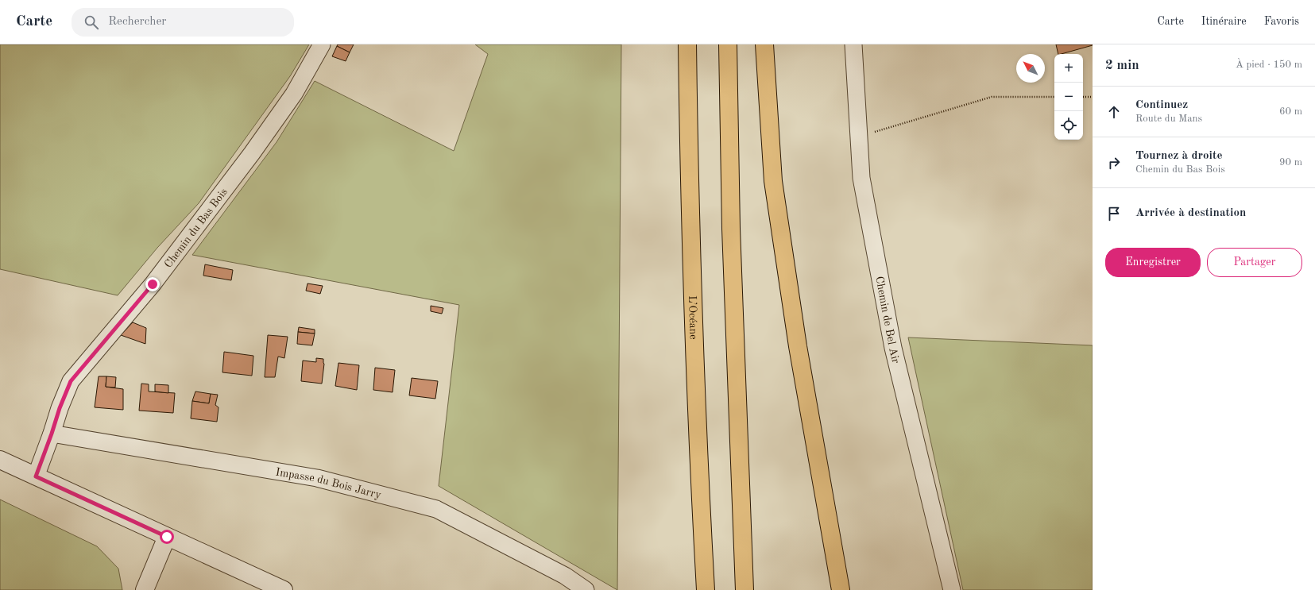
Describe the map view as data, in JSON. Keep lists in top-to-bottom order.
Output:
{
  "streets": {
    "highway": ["L’Océane"],
    "street": ["Chemin du Bas Bois", "Chemin de Bel Air", "Impasse du Bois Jarry"]
  },
  "crossings": [
    ["Chemin du Bas Bois", "Impasse du Bois Jarry"]
  ],
  "north": "top left",
  "page": {
    "header": "Carte",
    "search": "Rechercher",
    "nav": ["Carte", "Itinéraire", "Favoris"],
    "heading": ["2 min", "À pied · 150 m"],
    "map_buttons": ["+", "−"],
    "list": [
      ["Continuez", "Route du Mans", "60 m"],
      ["Tournez à droite", "Chemin du Bas Bois", "90 m"],
      "Arrivée à destination"
    ],
    "buttons": ["Enregistrer", "Partager"]
  }
}
